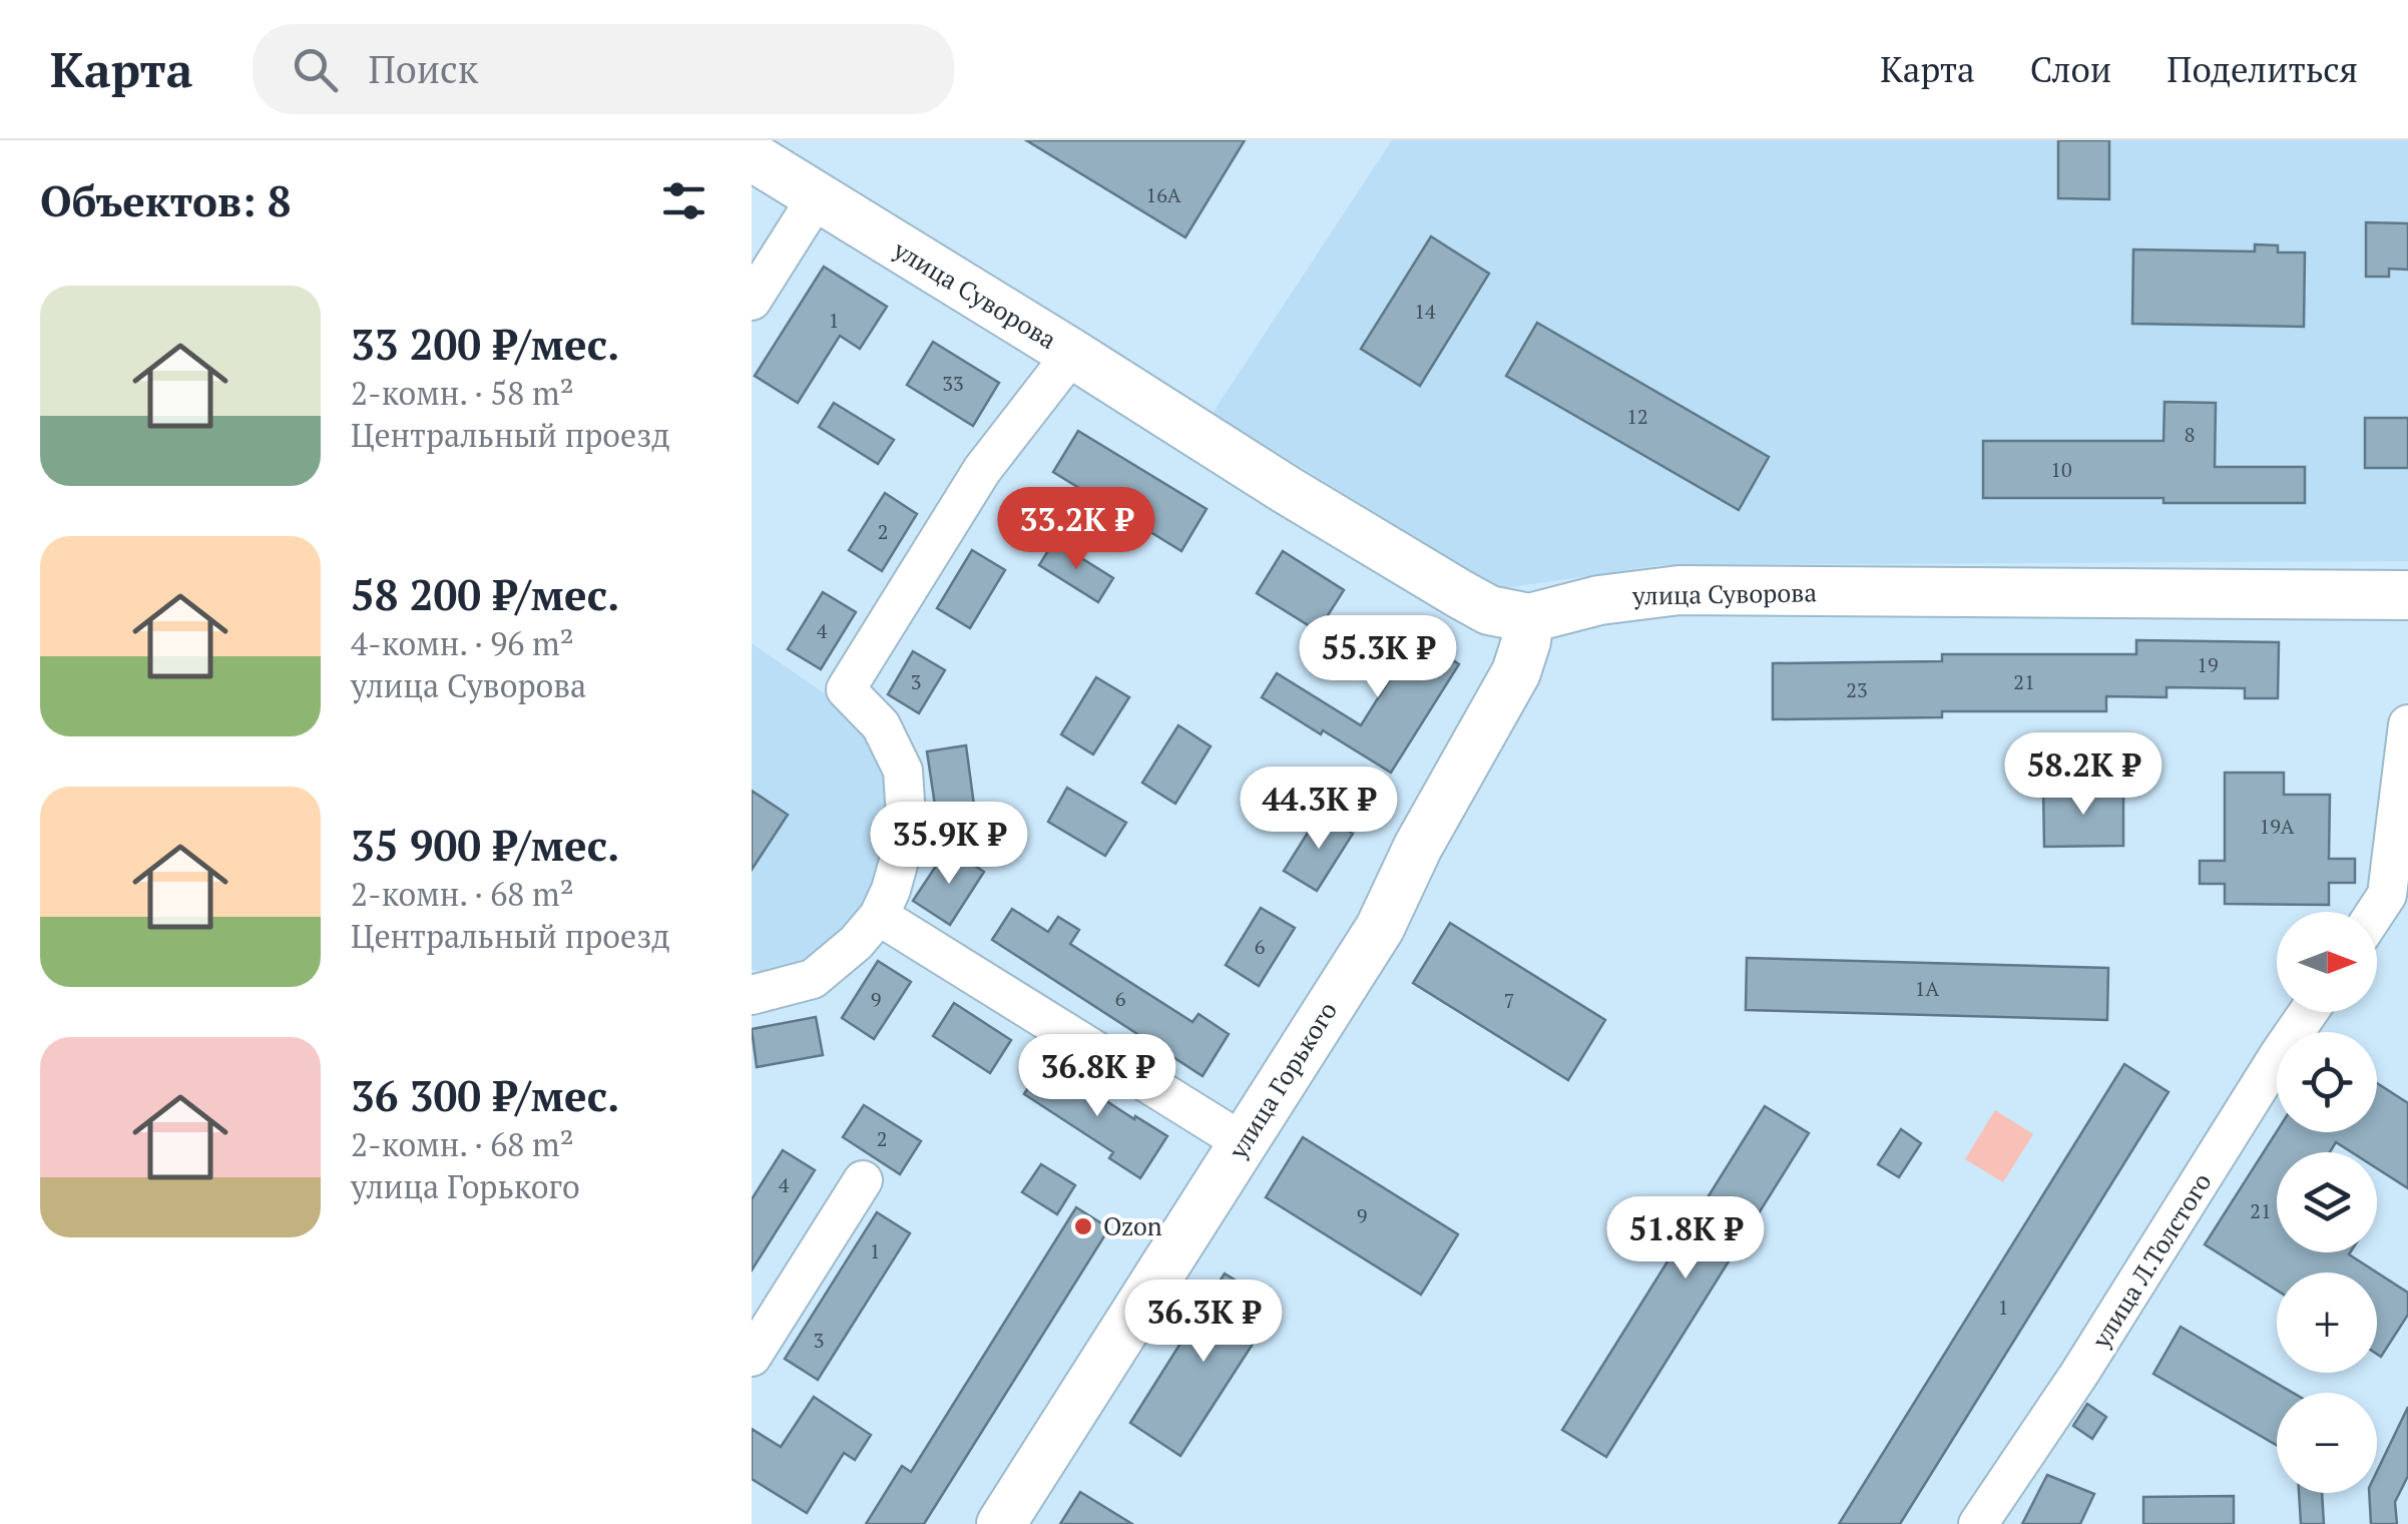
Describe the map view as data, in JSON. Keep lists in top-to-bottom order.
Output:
{
  "streets": {
    "main road": ["улица Суворова", "улица Горького"],
    "street": ["улица Л.Толстого"]
  },
  "crossings": [
    ["улица Суворова", "улица Горького"]
  ],
  "places": ["Ozon"],
  "house_numbers": [
    "16А",
    "14",
    "1",
    "33",
    "12",
    "8",
    "10",
    "2",
    "4",
    "19",
    "3",
    "21",
    "23",
    "19А",
    "6",
    "1А",
    "6",
    "9",
    "7",
    "2",
    "4",
    "21",
    "9",
    "1",
    "1",
    "3"
  ],
  "north": "right",
  "page": {
    "header": "Карта",
    "search": "Поиск",
    "nav": ["Карта", "Слои", "Поделиться"],
    "heading": "Объектов: 8",
    "list": [
      {
        "name": "33 200 ₽/мес.",
        "note": "2-комн. · 58 m² · Центральный проезд"
      },
      {
        "name": "58 200 ₽/мес.",
        "note": "4-комн. · 96 m² · улица Суворова"
      },
      {
        "name": "35 900 ₽/мес.",
        "note": "2-комн. · 68 m² · Центральный проезд"
      },
      {
        "name": "36 300 ₽/мес.",
        "note": "2-комн. · 68 m² · улица Горького"
      }
    ],
    "price": [
      "33.2K ₽",
      "55.3K ₽",
      "58.2K ₽",
      "44.3K ₽",
      "35.9K ₽",
      "36.8K ₽",
      "51.8K ₽",
      "36.3K ₽"
    ],
    "map_buttons": ["+", "−"]
  }
}
